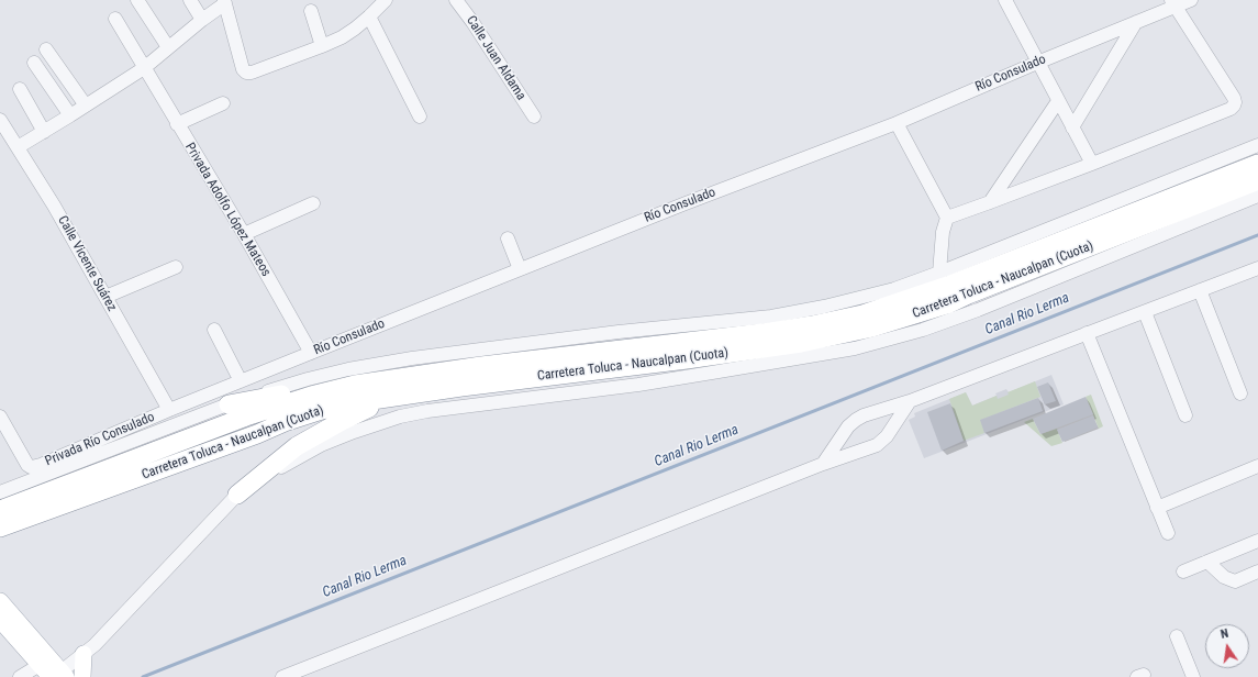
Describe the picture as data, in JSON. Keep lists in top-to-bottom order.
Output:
{
  "streets": {
    "highway": ["Carretera Toluca - Naucalpan (Cuota)"],
    "street": [
      "Calle Juan Aldama",
      "Río Consulado",
      "Privada Adolfo López Mateos",
      "Calle Vicente Suárez",
      "Privada Río Consulado"
    ]
  },
  "crossings": [
    ["Río Consulado", "Privada Adolfo López Mateos"],
    ["Río Consulado", "Calle Vicente Suárez"],
    ["Río Consulado", "Privada Río Consulado"],
    ["Calle Vicente Suárez", "Privada Río Consulado"]
  ],
  "water": ["Canal Rio Lerma"],
  "north": "top"
}
